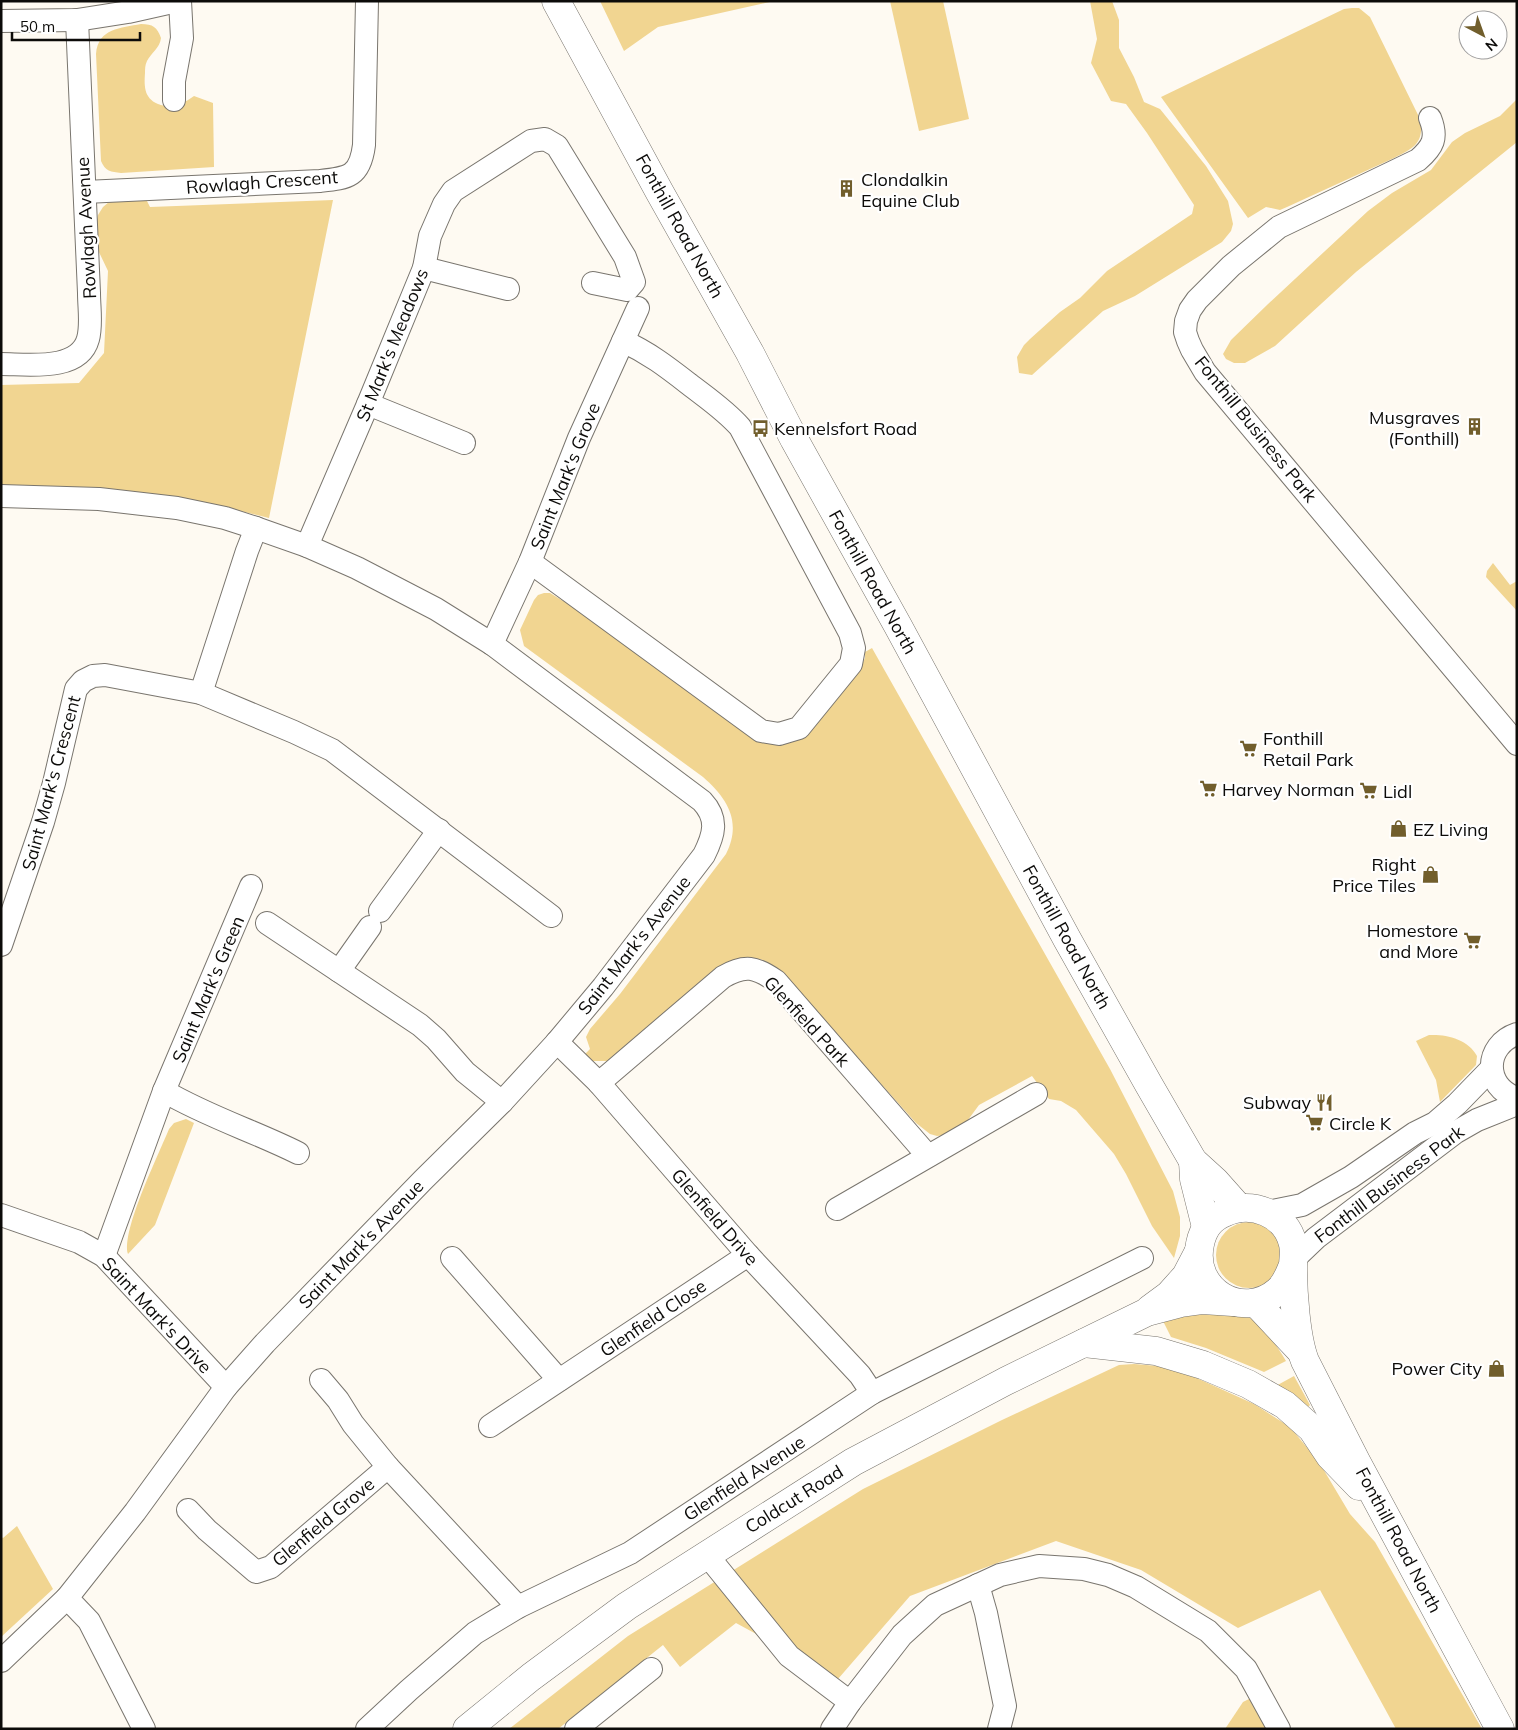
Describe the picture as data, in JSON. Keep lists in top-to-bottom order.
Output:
{
  "streets": {
    "main road": ["Fonthill Road North", "Coldcut Road"],
    "street": [
      "Rowlagh Crescent",
      "Rowlagh Avenue",
      "St Mark's Meadows",
      "Fonthill Business Park",
      "Saint Mark's Grove",
      "Saint Mark's Crescent",
      "Saint Mark's Avenue",
      "Saint Mark's Green",
      "Glenfield Park",
      "Glenfield Drive",
      "Saint Mark's Drive",
      "Glenfield Close",
      "Glenfield Avenue",
      "Glenfield Grove"
    ]
  },
  "crossings": [
    ["Rowlagh Crescent", "Rowlagh Avenue"],
    ["Fonthill Road North", "Fonthill Business Park"],
    ["St Mark's Meadows", "Saint Mark's Avenue"],
    ["Saint Mark's Grove", "Saint Mark's Avenue"],
    ["Saint Mark's Avenue", "Glenfield Drive"],
    ["Saint Mark's Avenue", "Saint Mark's Drive"],
    ["Saint Mark's Green", "Saint Mark's Drive"],
    ["Glenfield Park", "Glenfield Drive"],
    ["Glenfield Drive", "Glenfield Close"],
    ["Glenfield Drive", "Glenfield Avenue"],
    ["Glenfield Avenue", "Glenfield Grove"]
  ],
  "places": {
    "building": ["Clondalkin Equine Club", "Musgraves (Fonthill)"],
    "bus stop": ["Kennelsfort Road"],
    "supermarket": [
      "Fonthill Retail Park",
      "Harvey Norman",
      "Lidl",
      "Homestore and More",
      "Circle K"
    ],
    "shop": ["EZ Living", "Right Price Tiles", "Power City"],
    "restaurant": ["Subway"]
  },
  "scale_bar": "50 m",
  "north": "bottom right"
}
